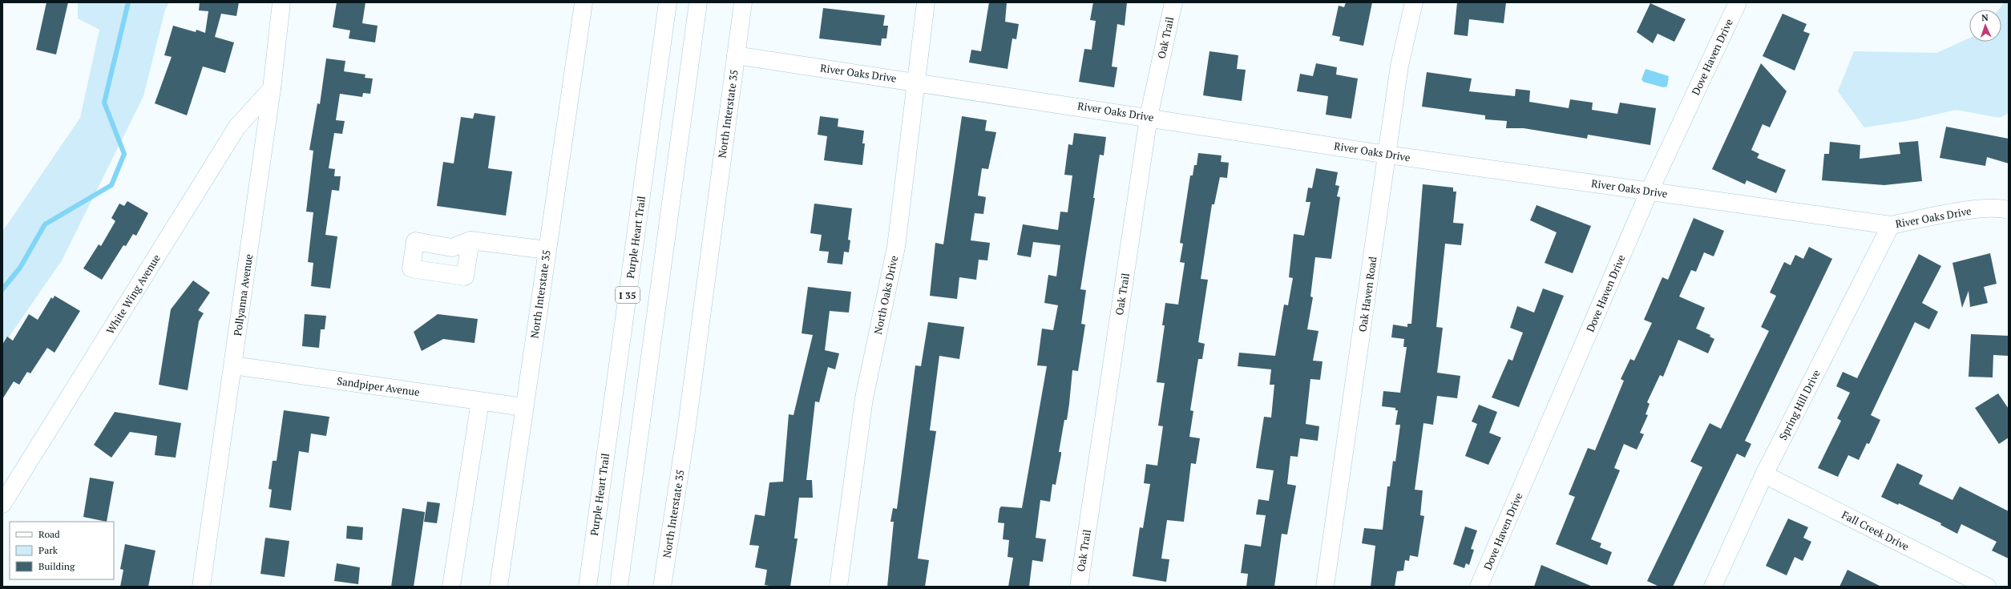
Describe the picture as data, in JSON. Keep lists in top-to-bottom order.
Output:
{
  "streets": {
    "main road": [
      "Oak Trail",
      "Dove Haven Drive",
      "River Oaks Drive",
      "North Interstate 35",
      "Purple Heart Trail",
      "White Wing Avenue",
      "Oak Haven Road",
      "Pollyanna Avenue",
      "I 35",
      "North Oaks Drive",
      "Sandpiper Avenue",
      "Spring Hill Drive",
      "Fall Creek Drive"
    ]
  },
  "crossings": [
    ["Oak Trail", "River Oaks Drive"],
    ["Dove Haven Drive", "River Oaks Drive"],
    ["River Oaks Drive", "North Interstate 35"],
    ["River Oaks Drive", "Oak Haven Road"],
    ["River Oaks Drive", "North Oaks Drive"],
    ["River Oaks Drive", "Spring Hill Drive"],
    ["North Interstate 35", "Sandpiper Avenue"],
    ["White Wing Avenue", "Pollyanna Avenue"],
    ["Pollyanna Avenue", "Sandpiper Avenue"],
    ["Spring Hill Drive", "Fall Creek Drive"]
  ],
  "legend": ["Road", "Park", "Building"],
  "north": "top"
}
